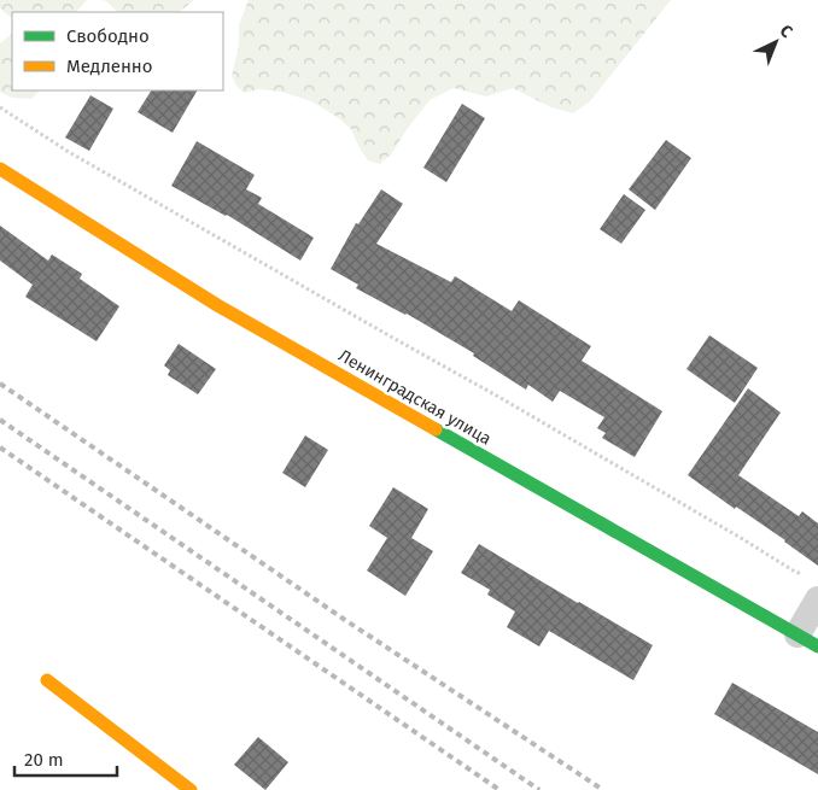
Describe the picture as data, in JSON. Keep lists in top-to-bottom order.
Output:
{
  "streets": {
    "main road": ["Ленинградская улица"]
  },
  "legend": ["Свободно", "Медленно"],
  "scale_bar": "20 m",
  "north": "top right"
}
